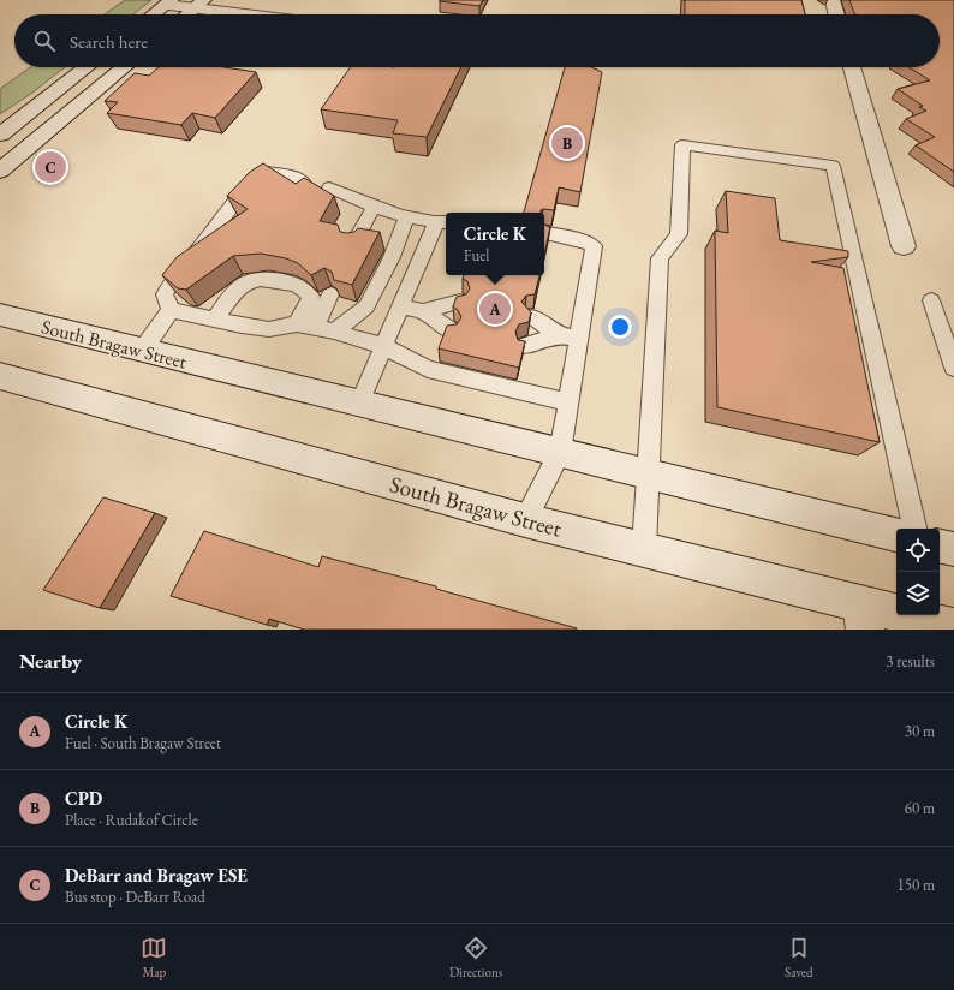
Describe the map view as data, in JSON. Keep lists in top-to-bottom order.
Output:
{
  "streets": {
    "main road": ["South Bragaw Street"]
  },
  "page": {
    "search": "Search here",
    "pins": ["B", "C", "A"],
    "popup": ["Circle K", "Fuel"],
    "heading": ["Nearby", "3 results"],
    "list": [
      {
        "mark": "A",
        "name": "Circle K",
        "note": "Fuel · South Bragaw Street",
        "value": "30 m"
      },
      {
        "mark": "B",
        "name": "CPD",
        "note": "Place · Rudakof Circle",
        "value": "60 m"
      },
      {
        "mark": "C",
        "name": "DeBarr and Bragaw ESE",
        "note": "Bus stop · DeBarr Road",
        "value": "150 m"
      }
    ],
    "nav": ["Map", "Directions", "Saved"]
  }
}
